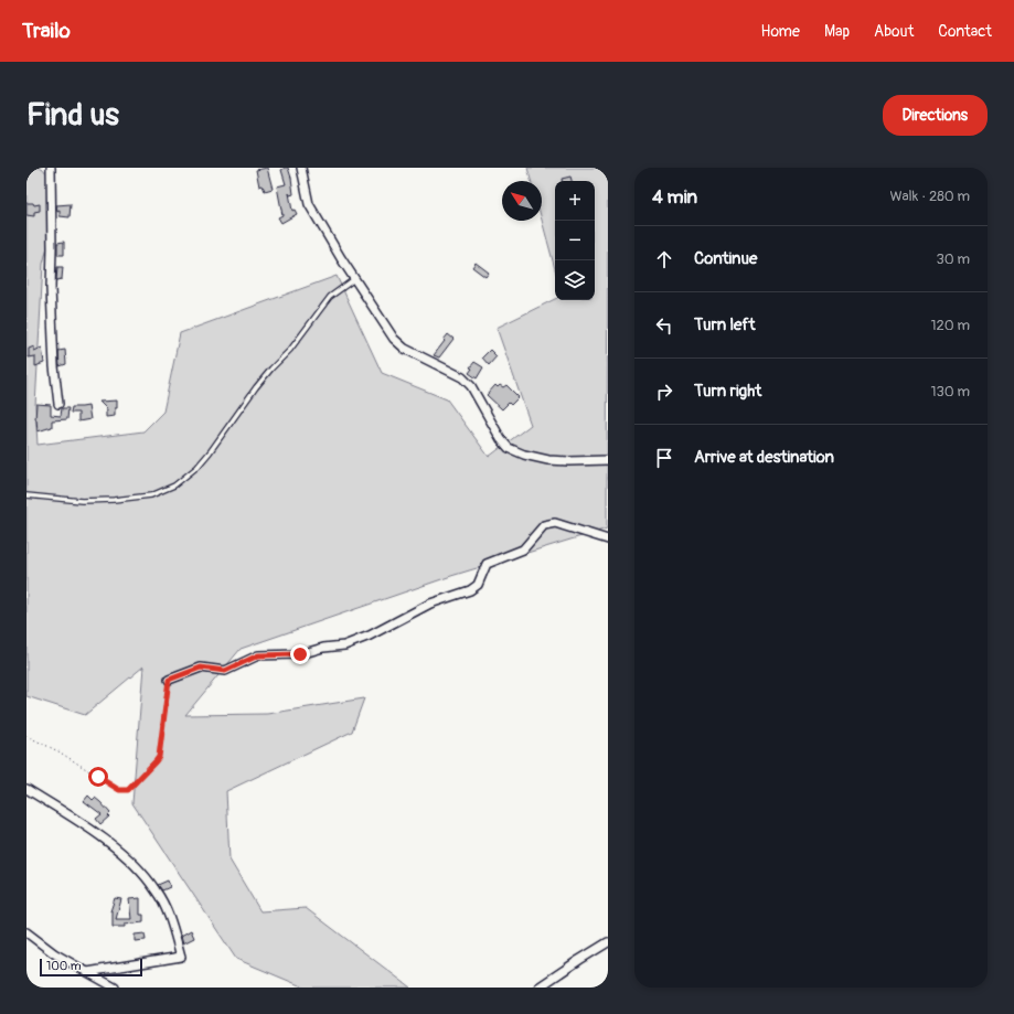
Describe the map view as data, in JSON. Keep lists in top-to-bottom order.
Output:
{
  "scale_bar": "100 m",
  "north": "top left",
  "page": {
    "header": "Trailo",
    "nav": [
      "Home",
      "Map",
      "About",
      "Contact"
    ],
    "buttons": "Directions",
    "title": "Find us",
    "heading": ["4 min", "Walk · 280 m"],
    "map_buttons": ["+", "−"],
    "list": [
      ["Continue", "30 m"],
      ["Turn left", "120 m"],
      ["Turn right", "130 m"],
      "Arrive at destination"
    ],
    "scale": "100 m"
  }
}
